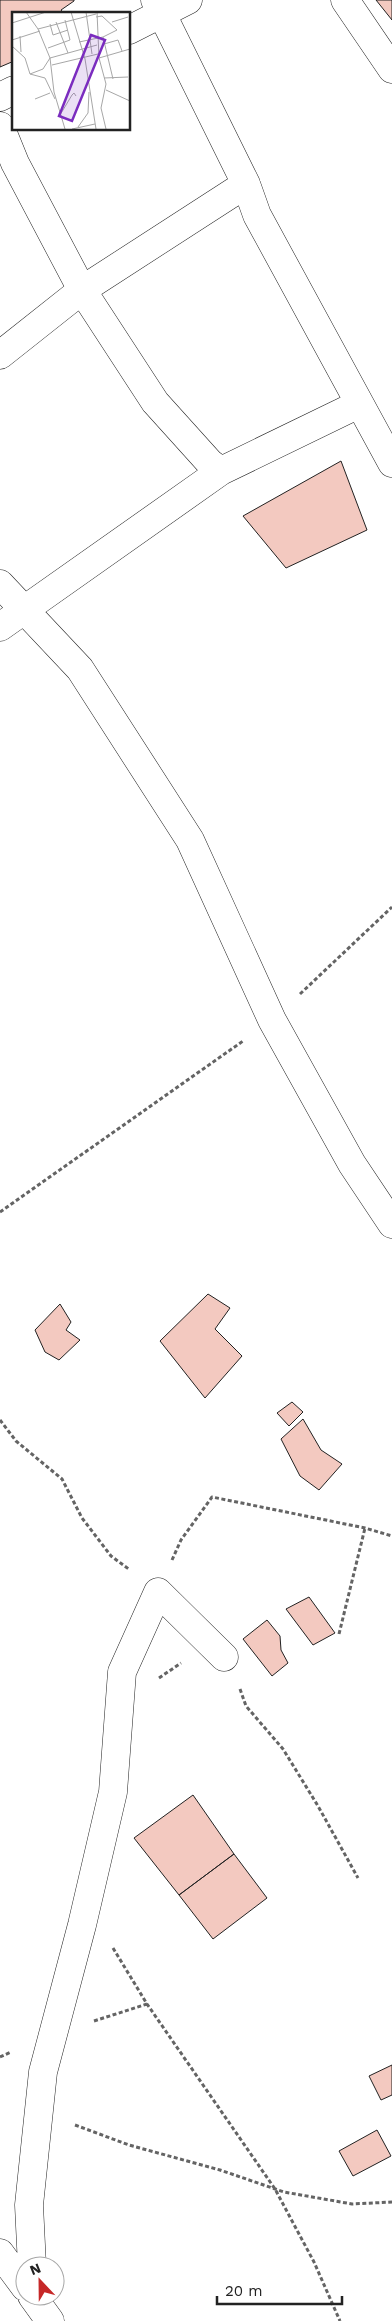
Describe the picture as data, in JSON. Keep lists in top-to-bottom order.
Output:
{
  "scale_bar": "20 m",
  "north": "top"
}
